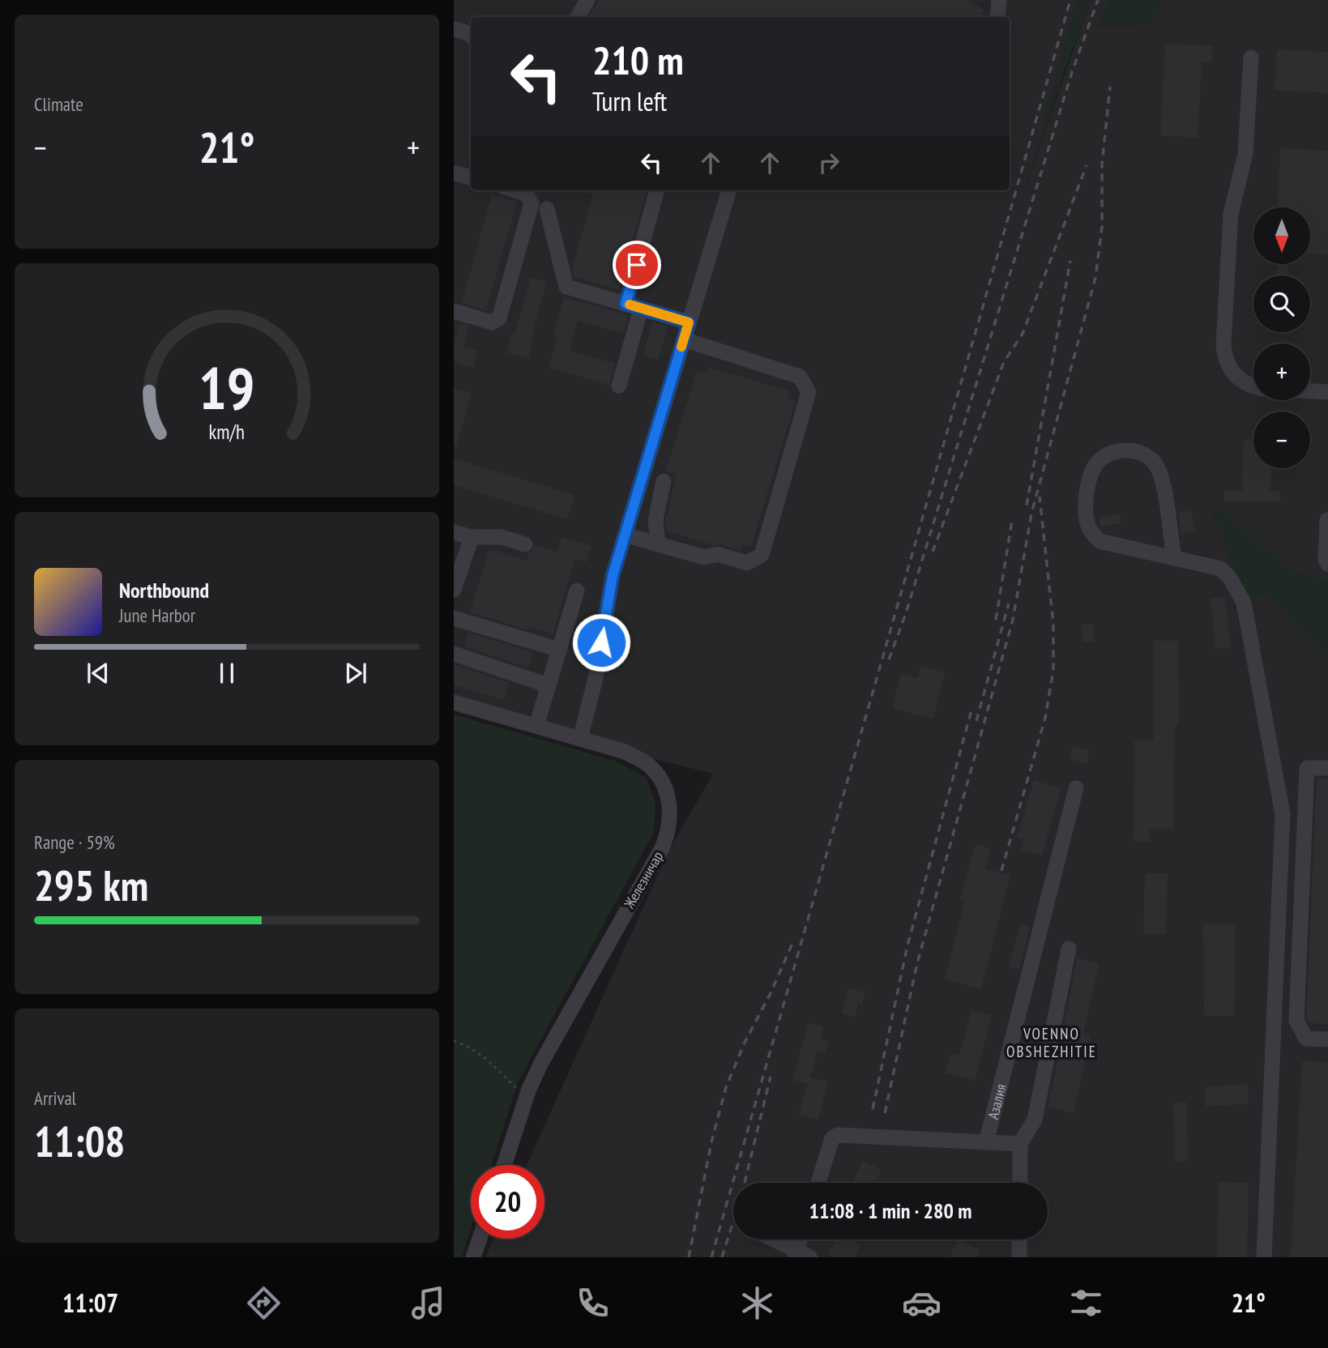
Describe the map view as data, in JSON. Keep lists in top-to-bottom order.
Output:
{
  "streets": {
    "street": ["Железничар", "Азалия"]
  },
  "districts": ["VOENNO OBSHEZHITIE"],
  "north": "bottom",
  "page": {
    "tile": [
      "Climate",
      ["Range · 59%", "295 km"],
      ["Arrival", "11:08"]
    ],
    "turn": ["210 m", "Turn left"],
    "heat": ["−", "21°", "+"],
    "map_buttons": ["+", "−"],
    "song": ["Northbound", "June Harbor"],
    "limit": "20",
    "trip": "11:08 · 1 min · 280 m",
    "tabs": ["11:07", "21°"],
    "gauge": ["19", "km/h"]
  }
}
